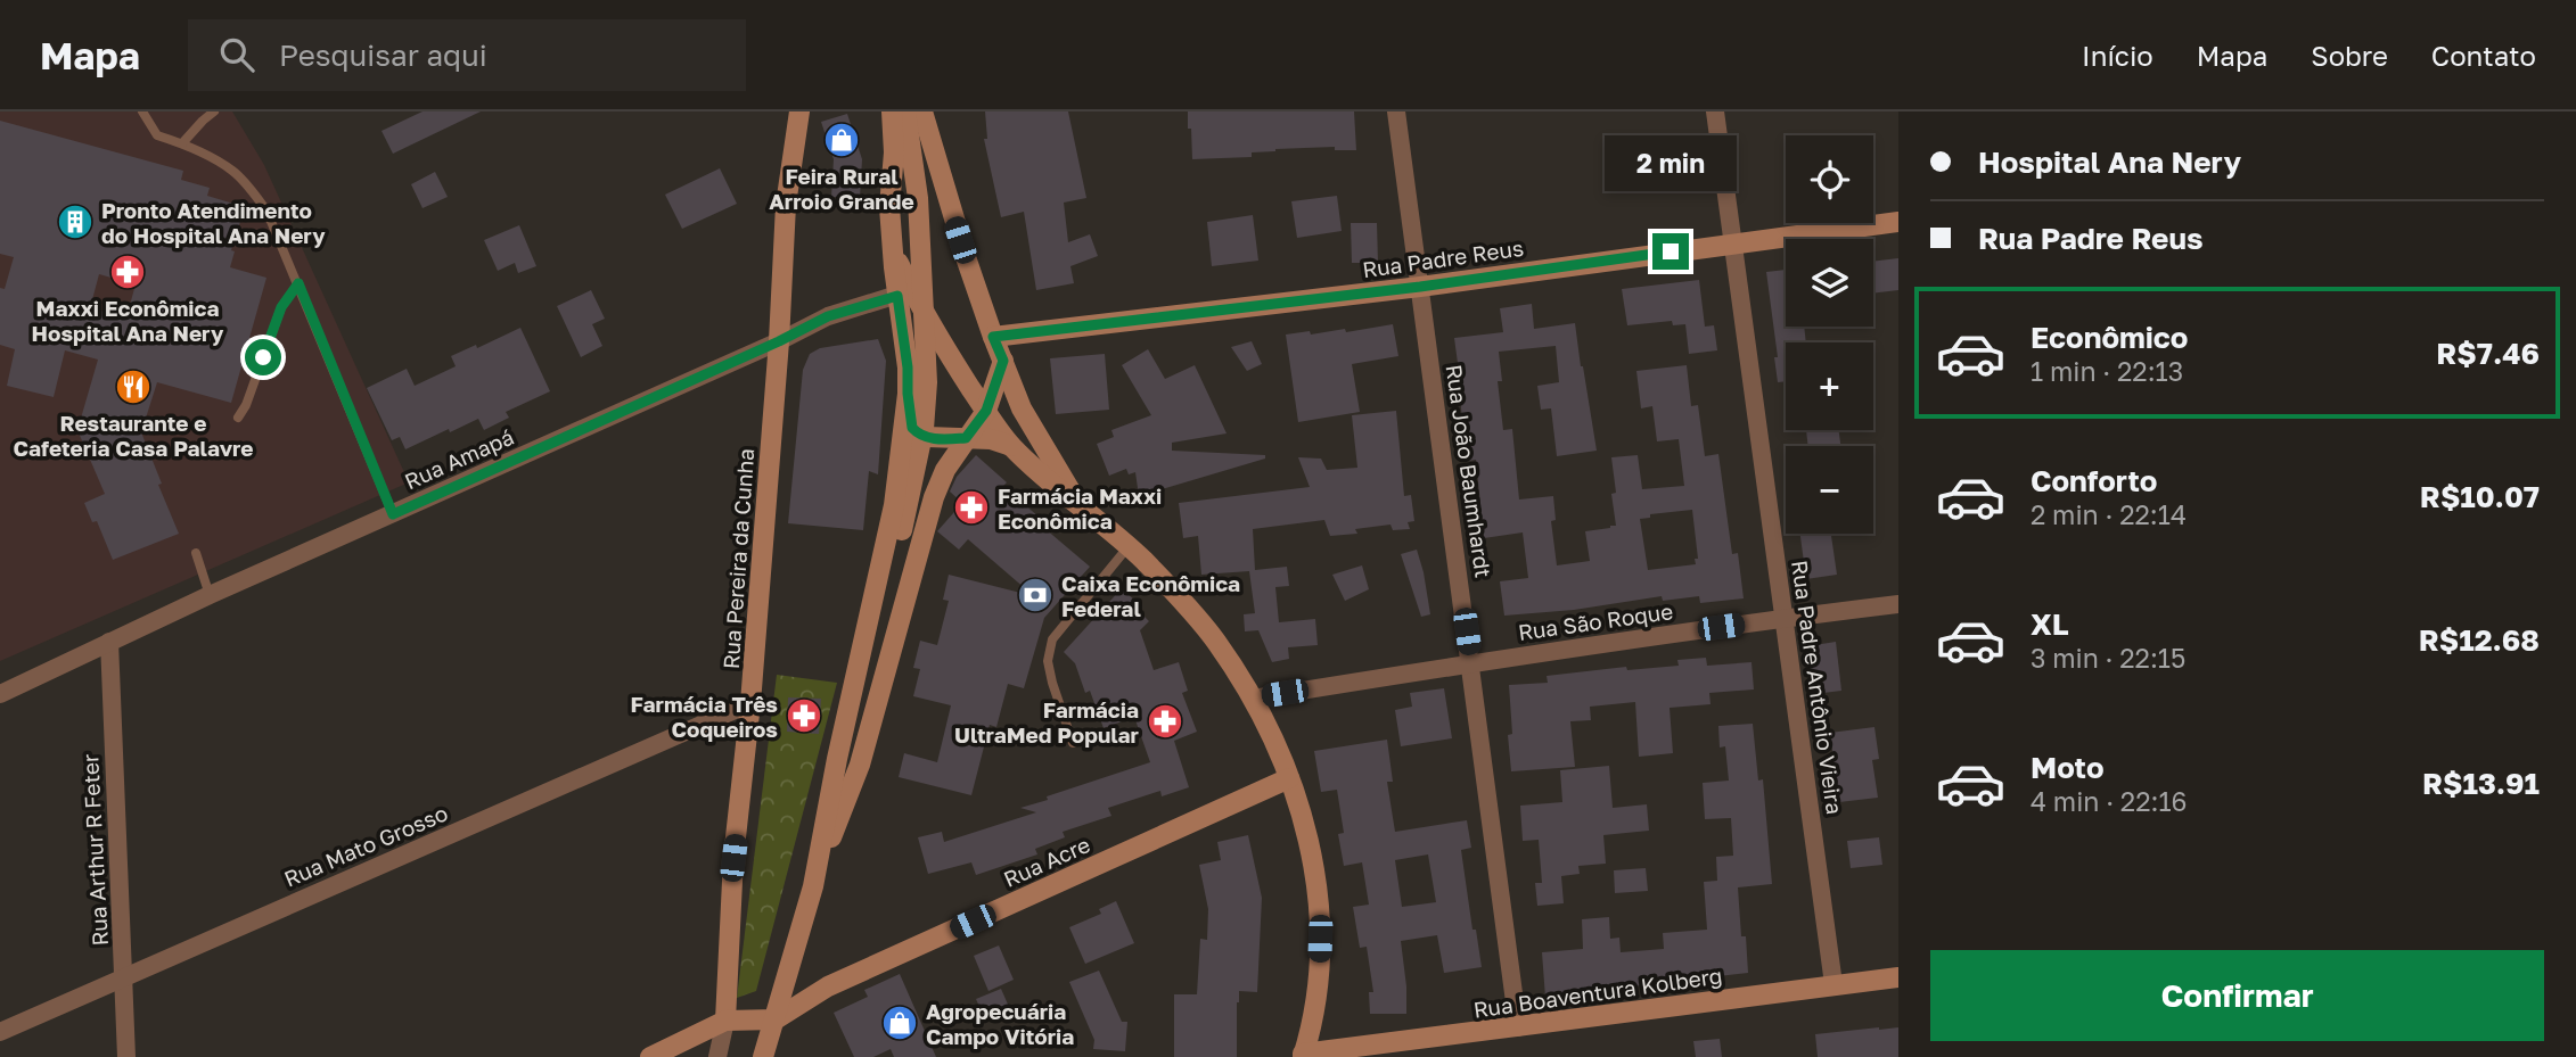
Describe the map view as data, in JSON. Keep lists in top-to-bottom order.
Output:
{
  "streets": {
    "main road": [
      "Rua Padre Reus",
      "Rua Pereira da Cunha",
      "Rua Acre",
      "Rua Boaventura Kolberg"
    ],
    "street": [
      "Rua Amapá",
      "Rua João Baumhardt",
      "Rua São Roque",
      "Rua Padre Antônio Vieira",
      "Rua Mato Grosso",
      "Rua Arthur R Feter"
    ]
  },
  "crossings": [
    ["Rua Padre Reus", "Rua João Baumhardt"],
    ["Rua Padre Reus", "Rua Padre Antônio Vieira"],
    ["Rua Amapá", "Rua Pereira da Cunha"],
    ["Rua Amapá", "Rua Arthur R Feter"],
    ["Rua João Baumhardt", "Rua São Roque"],
    ["Rua João Baumhardt", "Rua Boaventura Kolberg"],
    ["Rua Pereira da Cunha", "Rua Mato Grosso"],
    ["Rua São Roque", "Rua Padre Antônio Vieira"],
    ["Rua Padre Antônio Vieira", "Rua Boaventura Kolberg"],
    ["Rua Mato Grosso", "Rua Arthur R Feter"]
  ],
  "places": {
    "shop": ["Feira Rural Arroio Grande", "Agropecuária Campo Vitória"],
    "building": ["Pronto Atendimento do Hospital Ana Nery"],
    "pharmacy": [
      "Maxxi Econômica Hospital Ana Nery",
      "Farmácia Maxxi Econômica",
      "Farmácia Três Coqueiros",
      "Farmácia UltraMed Popular"
    ],
    "restaurant": ["Restaurante e Cafeteria Casa Palavre"],
    "bank": ["Caixa Econômica Federal"]
  },
  "page": {
    "header": "Mapa",
    "search": "Pesquisar aqui",
    "nav": [
      "Início",
      "Mapa",
      "Sobre",
      "Contato"
    ],
    "banner": ["Hospital Ana Nery", "Rua Padre Reus"],
    "map_buttons": ["+", "−"],
    "bubble": "2 min",
    "list": [
      {
        "name": "Econômico",
        "note": "1 min · 22:13",
        "value": "R$7.46"
      },
      {
        "name": "Conforto",
        "note": "2 min · 22:14",
        "value": "R$10.07"
      },
      {
        "name": "XL",
        "note": "3 min · 22:15",
        "value": "R$12.68"
      },
      {
        "name": "Moto",
        "note": "4 min · 22:16",
        "value": "R$13.91"
      }
    ],
    "buttons": "Confirmar"
  }
}
